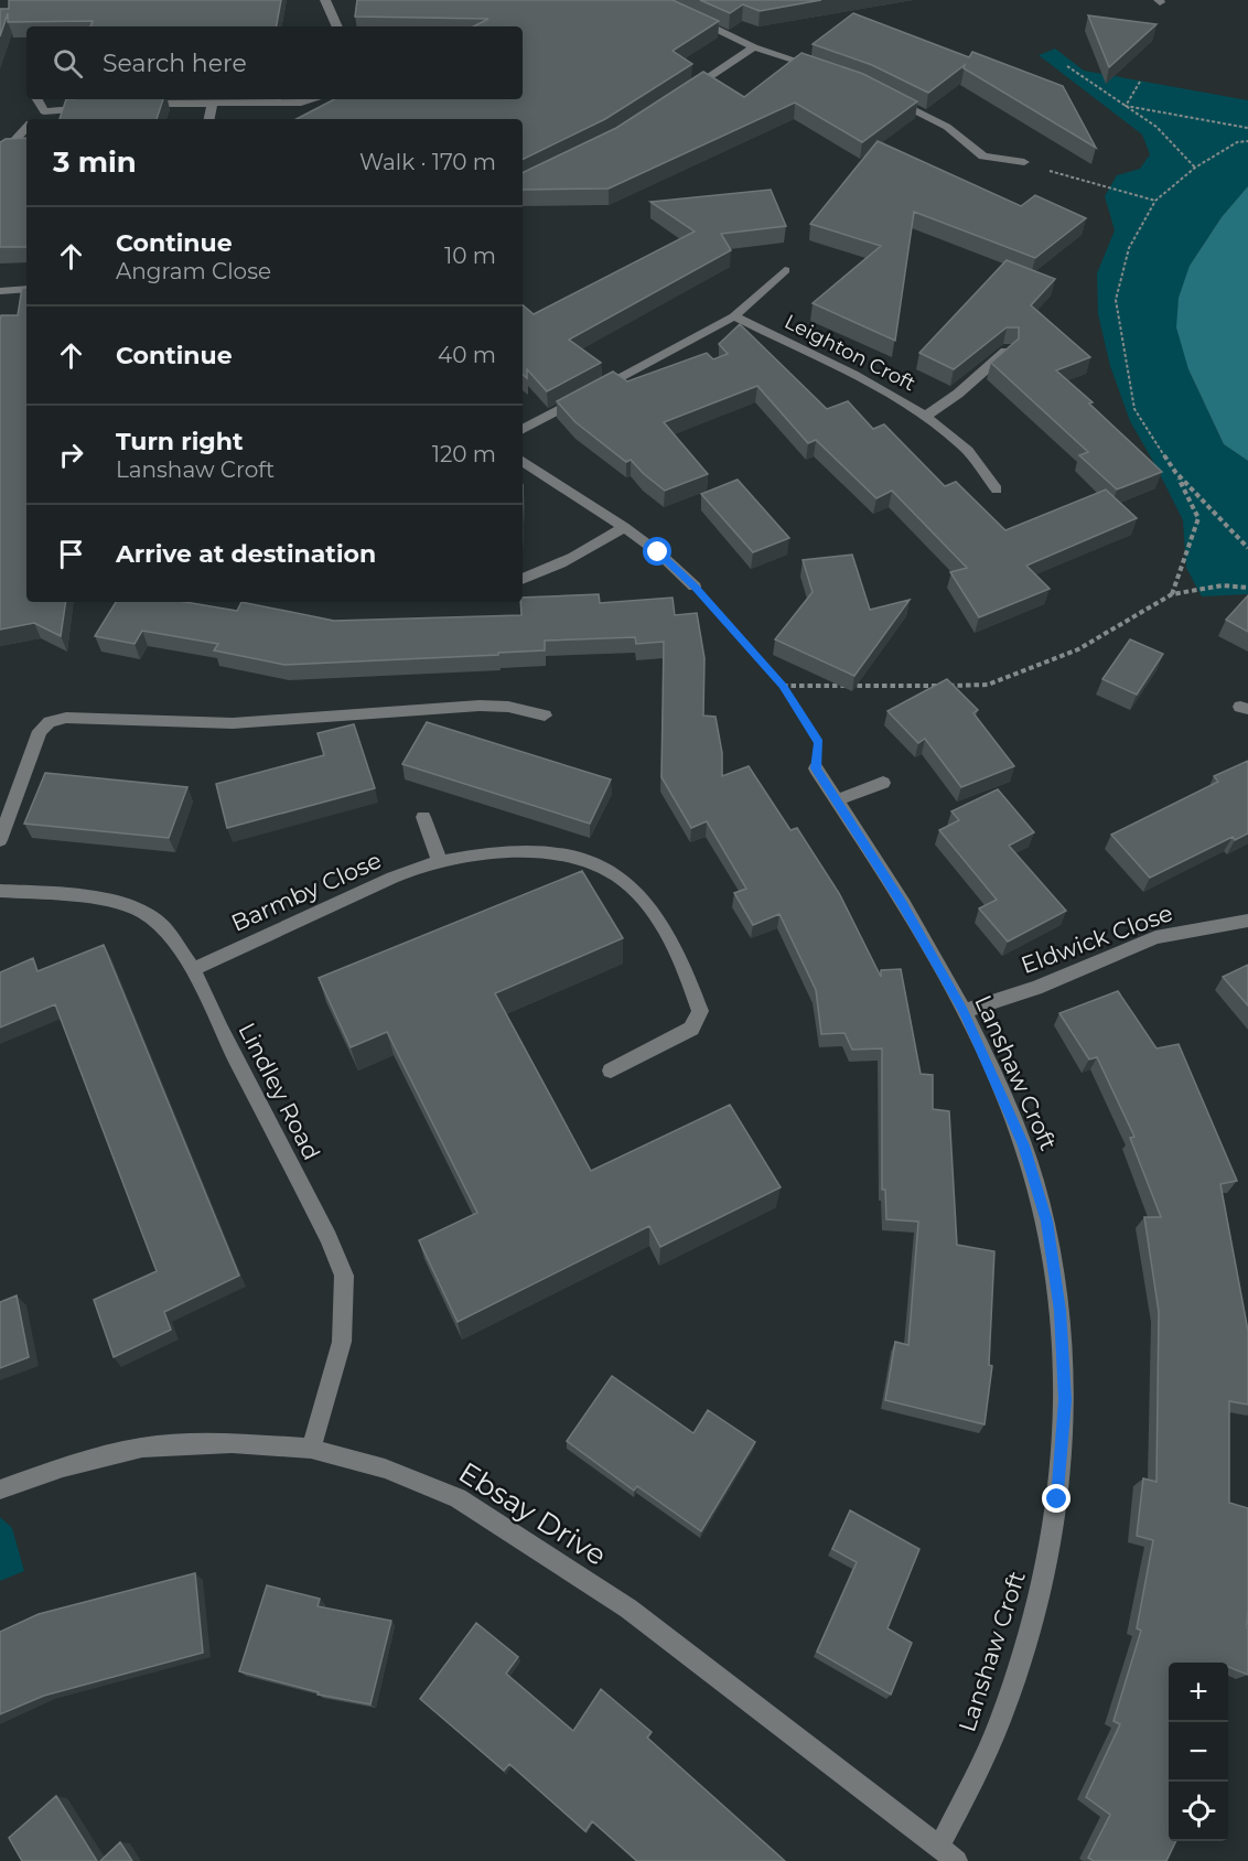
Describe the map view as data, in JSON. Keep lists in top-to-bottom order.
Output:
{
  "streets": {
    "street": [
      "Leighton Croft",
      "Barmby Close",
      "Eldwick Close",
      "Lanshaw Croft",
      "Lindley Road",
      "Ebsay Drive"
    ]
  },
  "crossings": [
    ["Barmby Close", "Lindley Road"],
    ["Eldwick Close", "Lanshaw Croft"],
    ["Lanshaw Croft", "Ebsay Drive"],
    ["Lindley Road", "Ebsay Drive"]
  ],
  "page": {
    "search": "Search here",
    "heading": ["3 min", "Walk · 170 m"],
    "list": [
      ["Continue", "Angram Close", "10 m"],
      ["Continue", "40 m"],
      ["Turn right", "Lanshaw Croft", "120 m"],
      "Arrive at destination"
    ],
    "map_buttons": ["+", "−"]
  }
}
